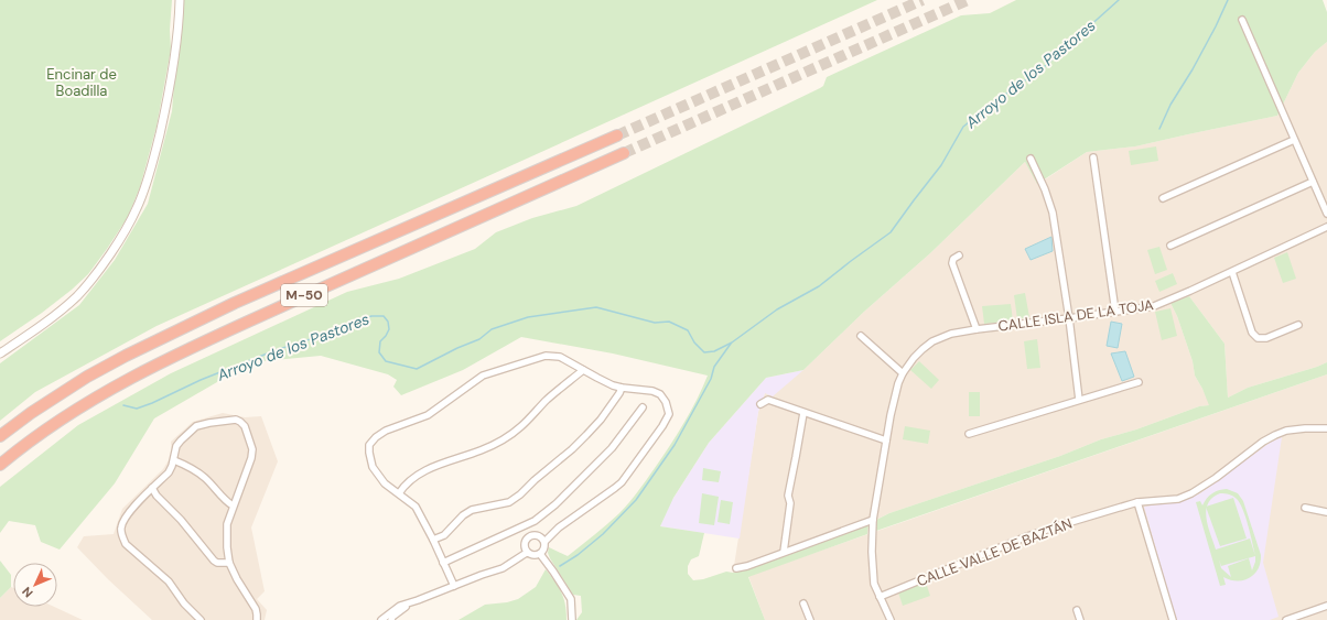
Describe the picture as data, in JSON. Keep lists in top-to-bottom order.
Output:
{
  "streets": {
    "highway": ["M-50"],
    "street": ["CALLE ISLA DE LA TOJA", "CALLE VALLE DE BAZTÁN"]
  },
  "crossings": [
    ["CALLE ISLA DE LA TOJA", "CALLE VALLE DE BAZTÁN"]
  ],
  "water": ["Arroyo de los Pastores"],
  "parks": ["Encinar de Boadilla"],
  "north": "bottom left"
}
